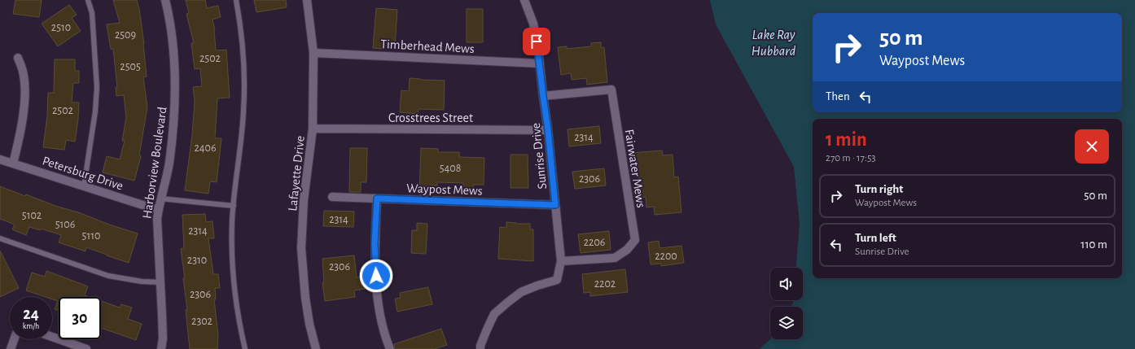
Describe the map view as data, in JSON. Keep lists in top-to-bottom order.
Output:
{
  "streets": {
    "street": [
      "Timberhead Mews",
      "Crosstrees Street",
      "Sunrise Drive",
      "Harborview Boulevard",
      "Fairwater Mews",
      "Petersburg Drive",
      "Lafayette Drive",
      "Waypost Mews"
    ]
  },
  "crossings": [
    ["Timberhead Mews", "Sunrise Drive"],
    ["Timberhead Mews", "Lafayette Drive"],
    ["Crosstrees Street", "Sunrise Drive"],
    ["Crosstrees Street", "Lafayette Drive"],
    ["Sunrise Drive", "Fairwater Mews"],
    ["Sunrise Drive", "Waypost Mews"],
    ["Harborview Boulevard", "Petersburg Drive"]
  ],
  "water": ["Lake Ray Hubbard"],
  "house_numbers": [
    "2510",
    "2509",
    "2502",
    "2505",
    "2502",
    "2314",
    "2406",
    "5408",
    "2306",
    "5102",
    "2314",
    "5106",
    "2314",
    "5110",
    "2206",
    "2200",
    "2310",
    "2306",
    "2202",
    "2306",
    "2302"
  ],
  "page": {
    "turn": ["50 m", "Waypost Mews"],
    "then": "Then",
    "heading": ["1 min", "270 m · 17:53"],
    "list": [
      {
        "name": "Turn right",
        "note": "Waypost Mews",
        "value": "50 m"
      },
      {
        "name": "Turn left",
        "note": "Sunrise Drive",
        "value": "110 m"
      }
    ],
    "speed": "24 km/h",
    "limit": "30"
  }
}
